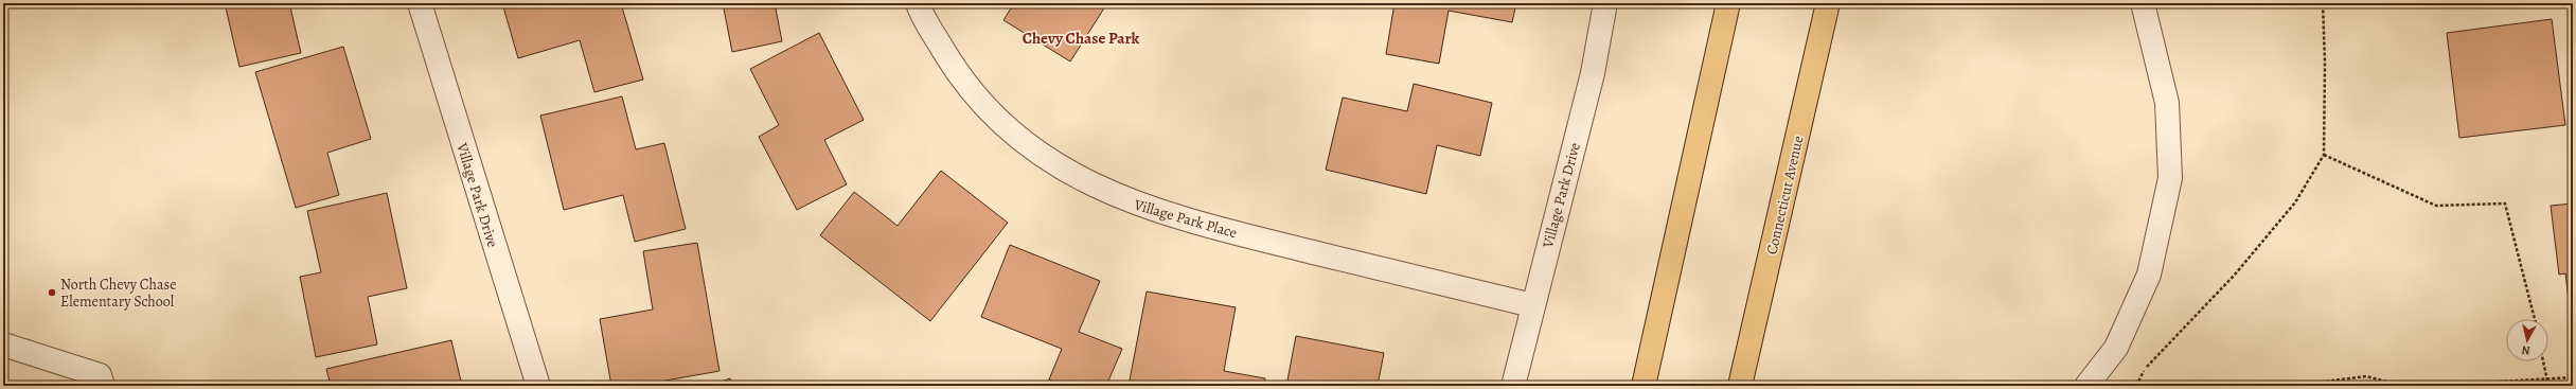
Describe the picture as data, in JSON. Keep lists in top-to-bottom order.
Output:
{
  "streets": {
    "main road": ["Connecticut Avenue"],
    "street": ["Village Park Drive", "Village Park Place"]
  },
  "crossings": [
    ["Village Park Drive", "Village Park Place"]
  ],
  "districts": ["Chevy Chase Park"],
  "places": ["North Chevy Chase Elementary School"],
  "north": "bottom"
}
